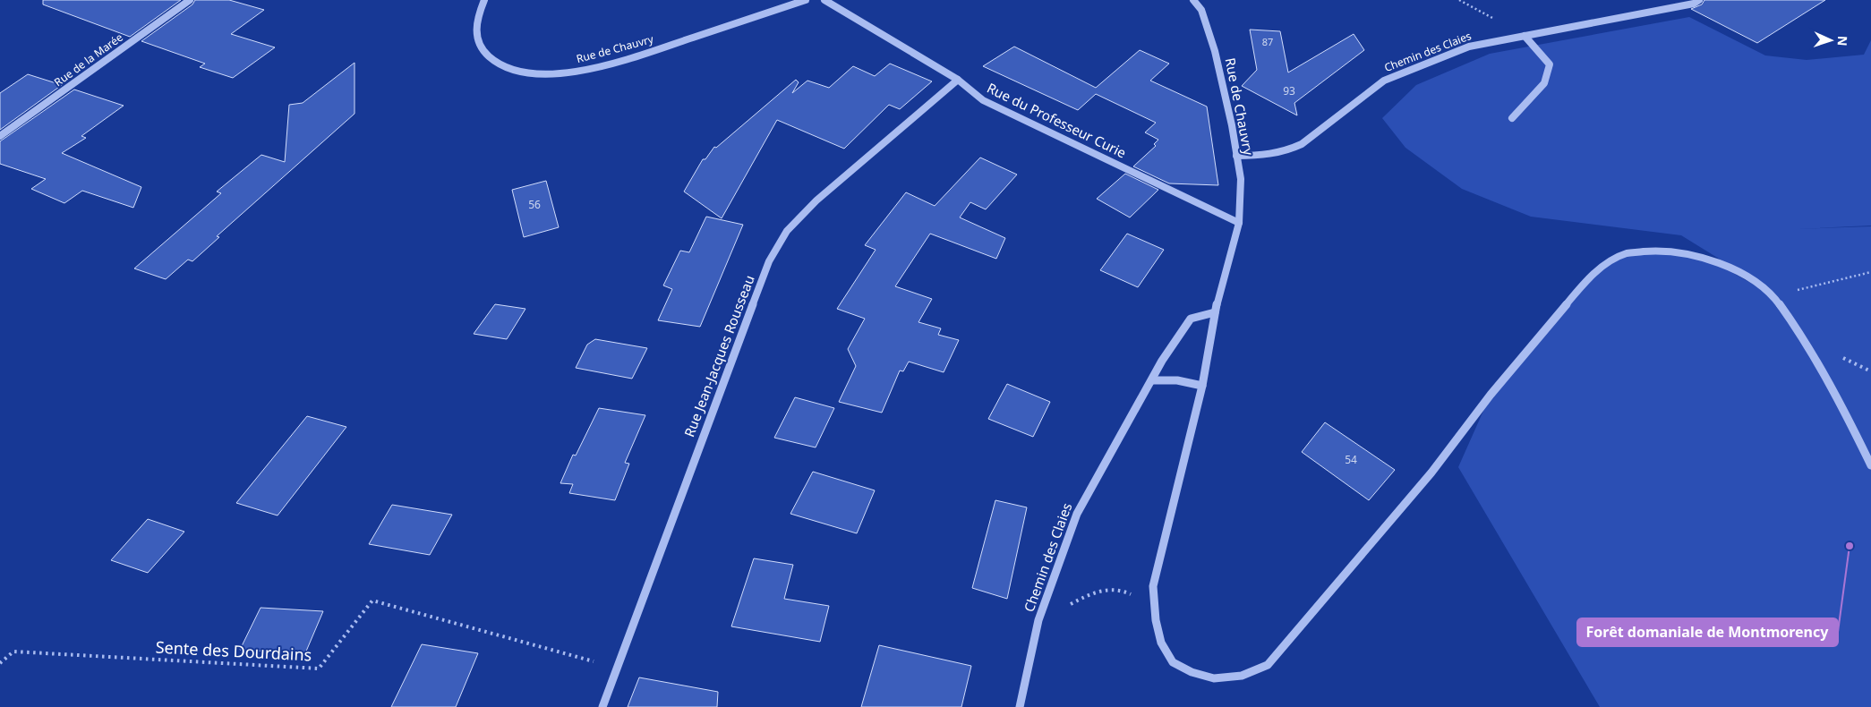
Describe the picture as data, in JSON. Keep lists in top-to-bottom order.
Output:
{
  "streets": {
    "street": [
      "Rue de Chauvry",
      "Chemin des Claies",
      "Rue de la Marée",
      "Rue du Professeur Curie",
      "Rue Jean-Jacques Rousseau"
    ],
    "path": ["Sente des Dourdains"]
  },
  "crossings": [
    ["Rue de Chauvry", "Chemin des Claies"],
    ["Rue de Chauvry", "Rue du Professeur Curie"],
    ["Rue du Professeur Curie", "Rue Jean-Jacques Rousseau"],
    ["Rue Jean-Jacques Rousseau", "Sente des Dourdains"]
  ],
  "places": ["Forêt domaniale de Montmorency"],
  "house_numbers": [
    "87",
    "93",
    "56",
    "54"
  ],
  "north": "right"
}
